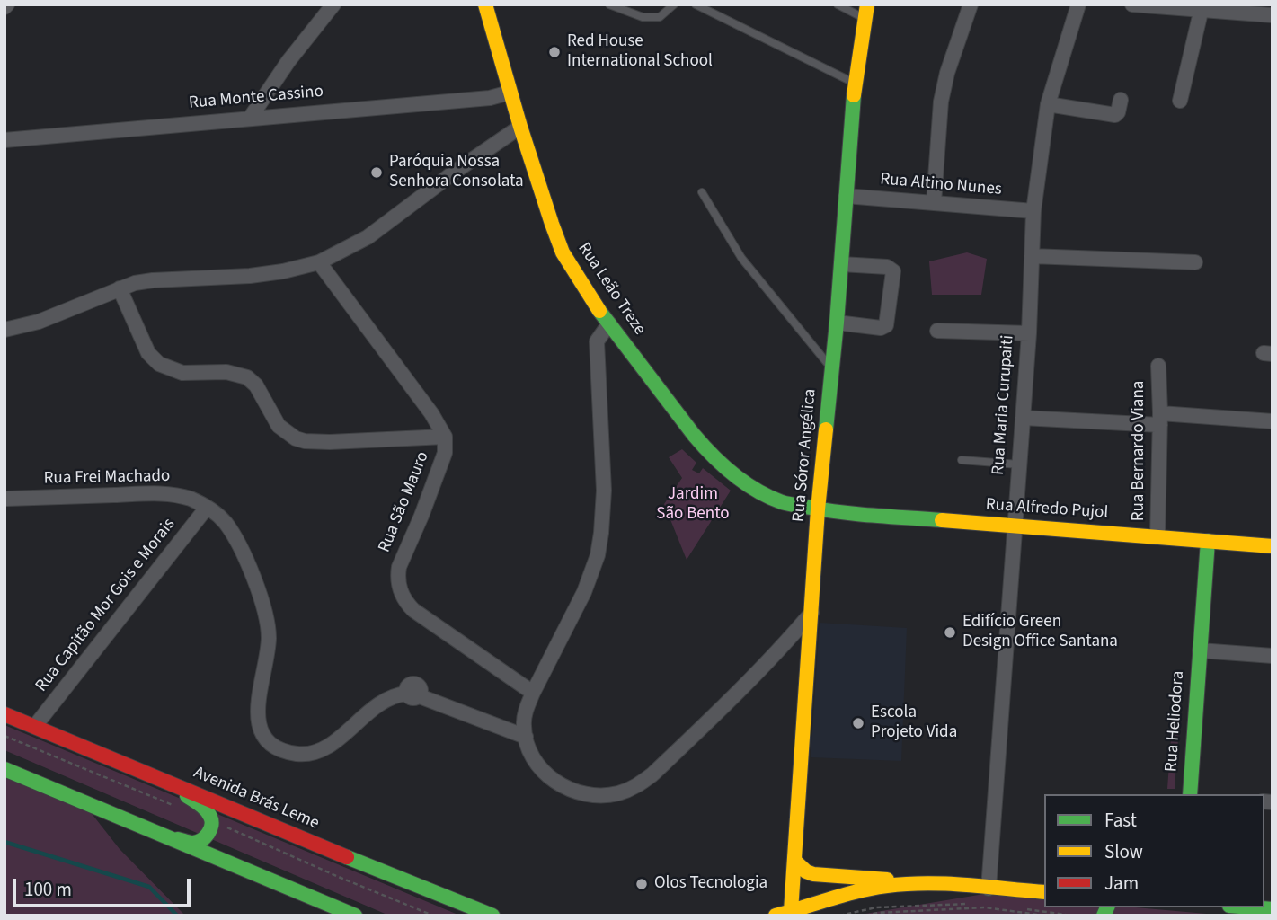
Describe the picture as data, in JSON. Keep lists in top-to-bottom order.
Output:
{
  "streets": {
    "main road": [
      "Rua Leão Treze",
      "Rua Sóror Angélica",
      "Rua Alfredo Pujol",
      "Rua Heliodora",
      "Avenida Brás Leme"
    ],
    "street": [
      "Rua Monte Cassino",
      "Rua Altino Nunes",
      "Rua Maria Curupaiti",
      "Rua Bernardo Viana",
      "Rua Frei Machado",
      "Rua São Mauro",
      "Rua Capitão Mor Gois e Morais"
    ]
  },
  "crossings": [
    ["Rua Monte Cassino", "Rua Leão Treze"],
    ["Rua Altino Nunes", "Rua Maria Curupaiti"],
    ["Rua Altino Nunes", "Rua Sóror Angélica"],
    ["Rua Leão Treze", "Rua Sóror Angélica"],
    ["Rua Leão Treze", "Rua Alfredo Pujol"],
    ["Rua Maria Curupaiti", "Rua Alfredo Pujol"],
    ["Rua Bernardo Viana", "Rua Alfredo Pujol"],
    ["Rua Sóror Angélica", "Rua Alfredo Pujol"],
    ["Rua Frei Machado", "Rua Capitão Mor Gois e Morais"],
    ["Rua Alfredo Pujol", "Rua Heliodora"],
    ["Rua Capitão Mor Gois e Morais", "Avenida Brás Leme"]
  ],
  "parks": ["Jardim São Bento"],
  "places": [
    "Red House International School",
    "Paróquia Nossa Senhora Consolata",
    "Edifício Green Design Office Santana",
    "Escola Projeto Vida",
    "Olos Tecnologia"
  ],
  "legend": ["Fast", "Slow", "Jam"],
  "scale_bar": "100 m"
}
